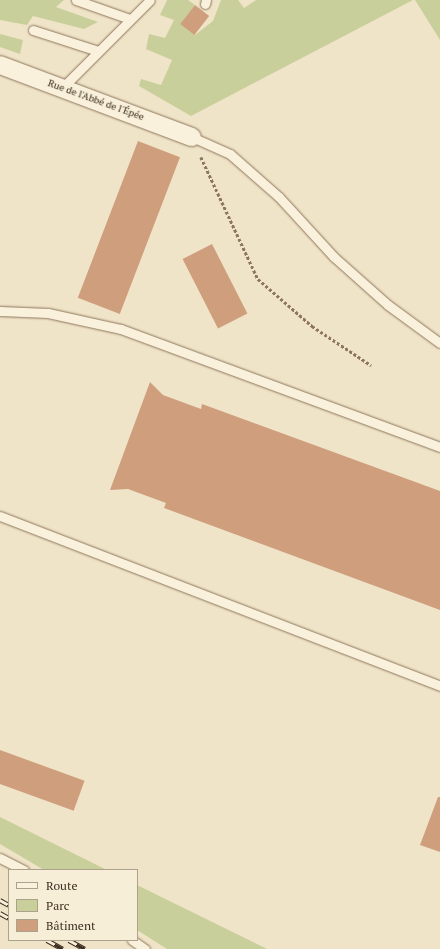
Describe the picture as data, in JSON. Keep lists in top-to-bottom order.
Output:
{
  "streets": {
    "street": ["Rue de l'Abbé de l'Épée"]
  },
  "legend": ["Route", "Parc", "Bâtiment"]
}
